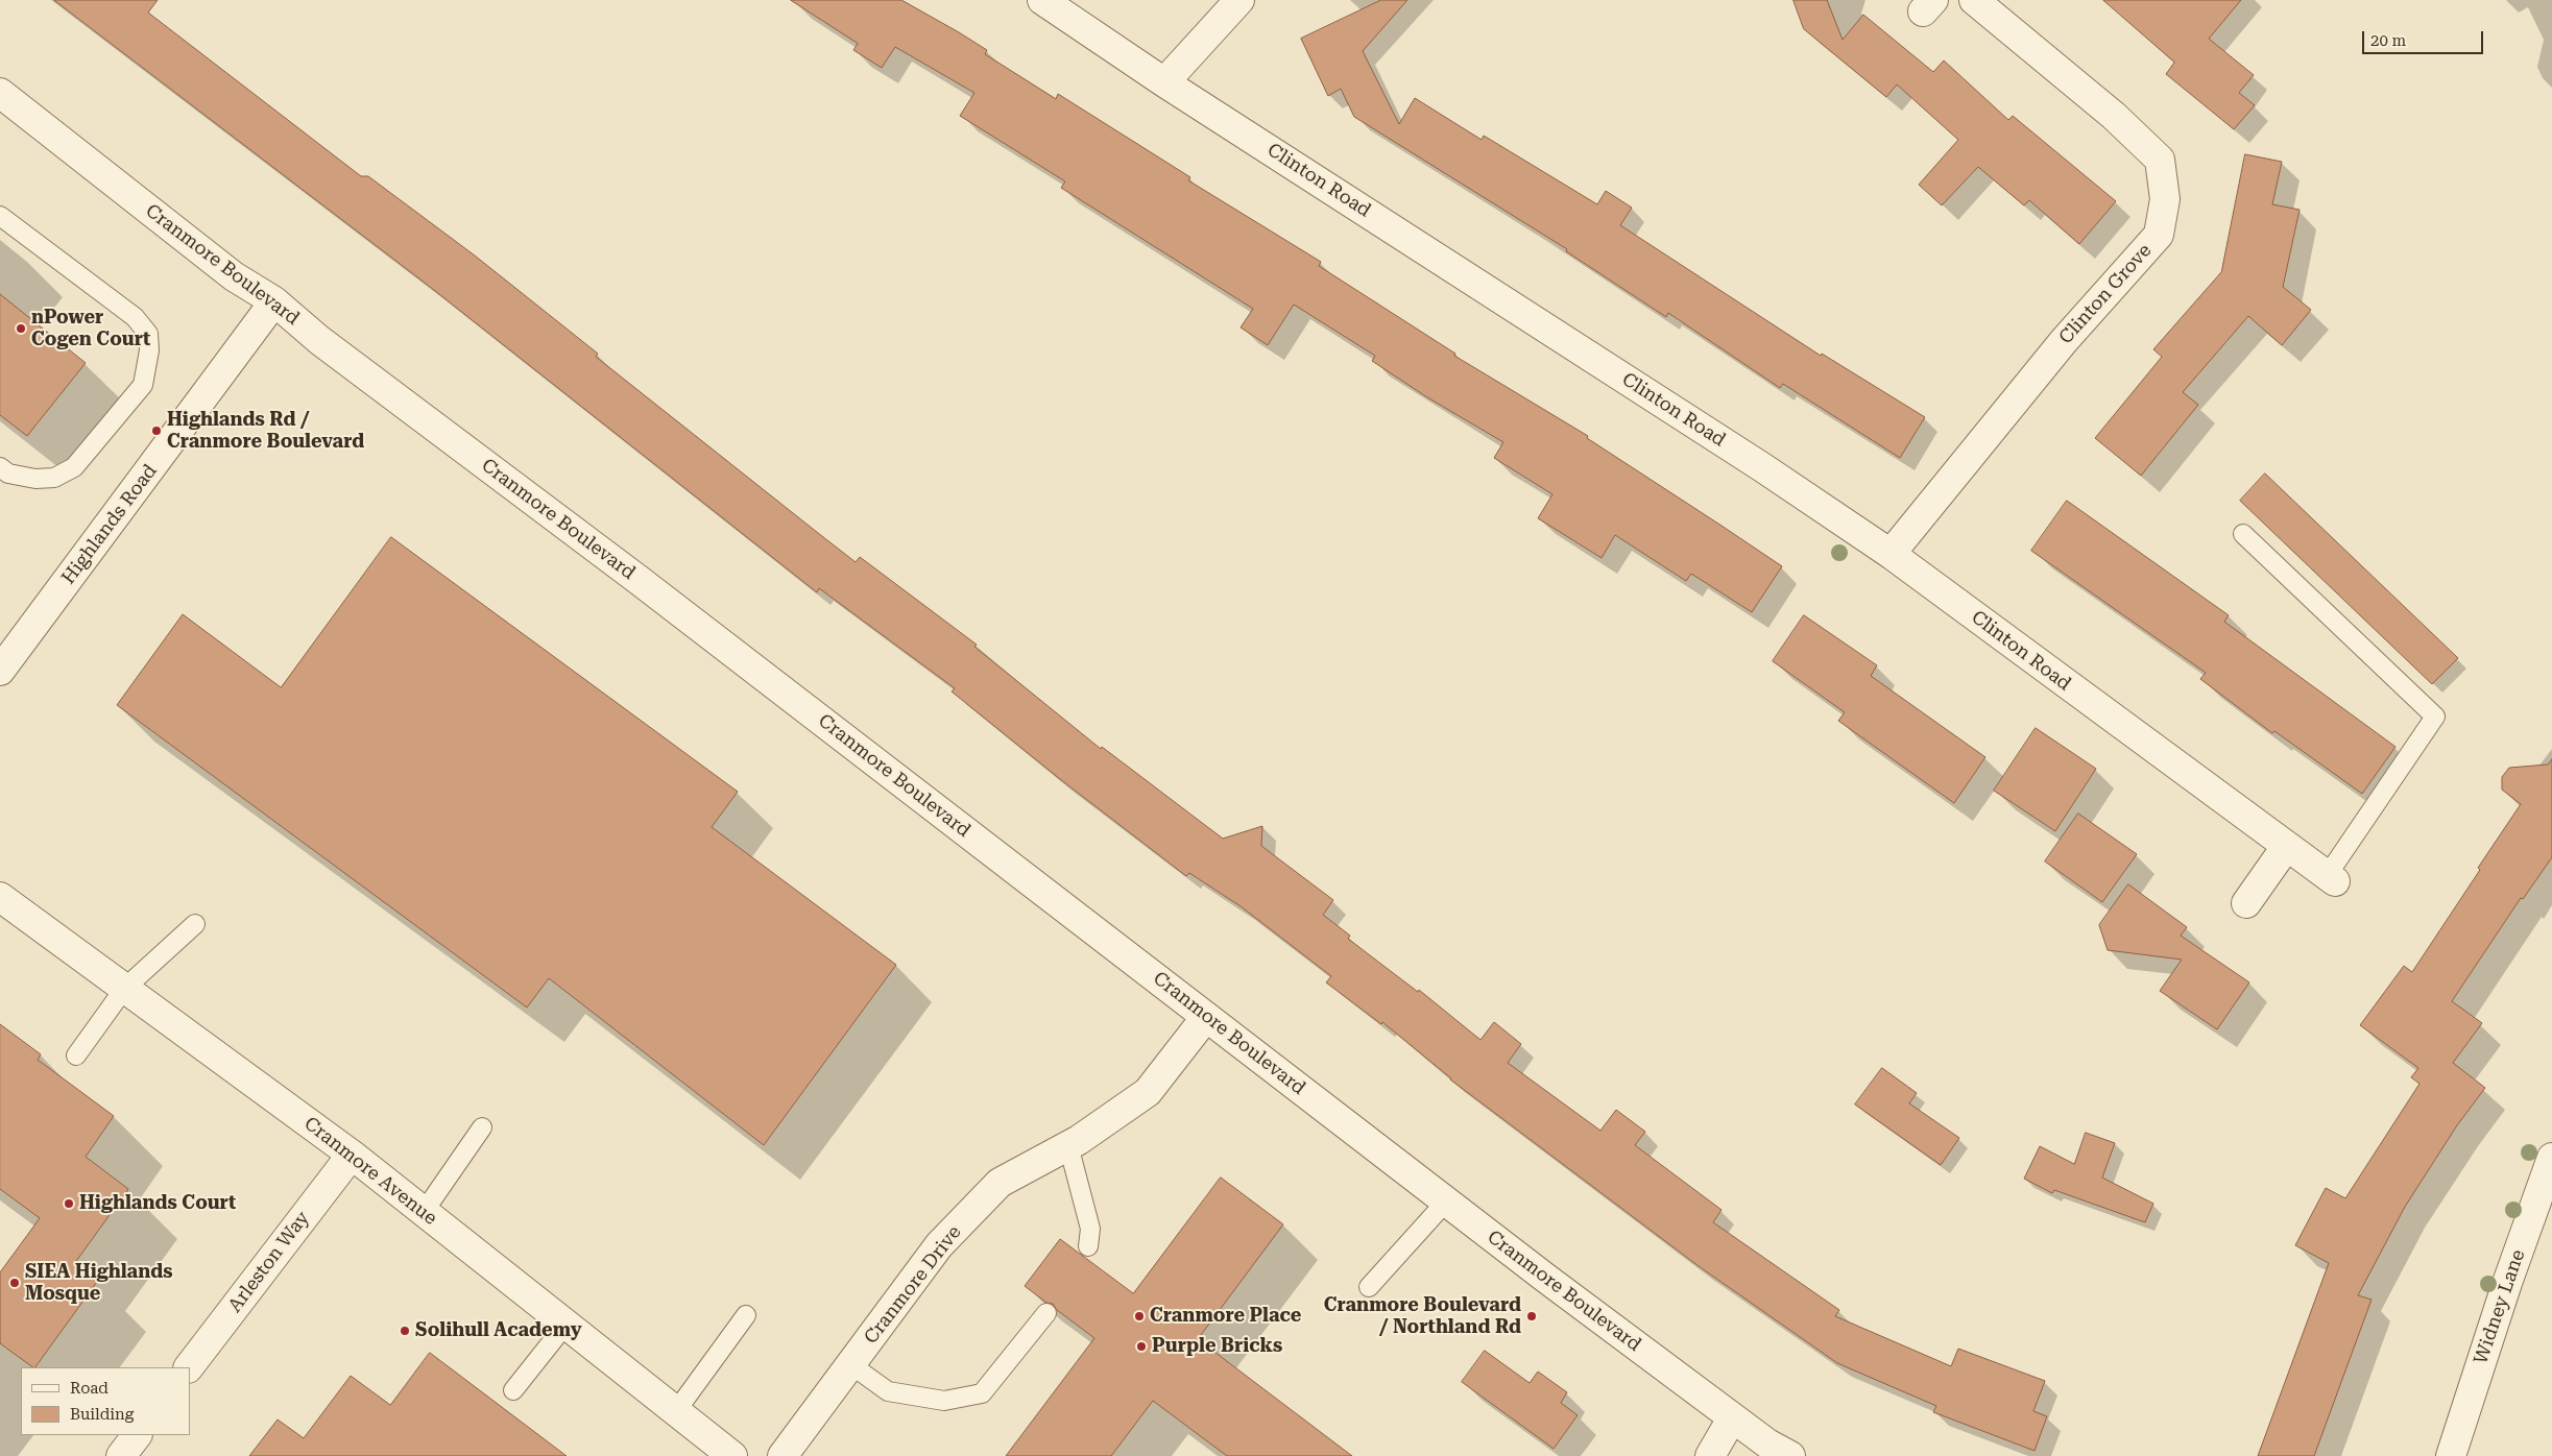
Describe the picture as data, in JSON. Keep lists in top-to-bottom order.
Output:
{
  "streets": {
    "street": [
      "Clinton Road",
      "Cranmore Boulevard",
      "Clinton Grove",
      "Highlands Road",
      "Cranmore Avenue",
      "Arleston Way",
      "Cranmore Drive",
      "Widney Lane"
    ]
  },
  "crossings": [
    ["Clinton Road", "Clinton Grove"],
    ["Cranmore Boulevard", "Highlands Road"],
    ["Cranmore Boulevard", "Cranmore Drive"],
    ["Cranmore Avenue", "Arleston Way"]
  ],
  "places": [
    "nPower Cogen Court",
    "Highlands Rd / Cranmore Boulevard",
    "Highlands Court",
    "SIEA Highlands Mosque",
    "Cranmore Place",
    "Cranmore Boulevard / Northland Rd",
    "Solihull Academy",
    "Purple Bricks"
  ],
  "legend": ["Road", "Building"],
  "scale_bar": "20 m"
}
